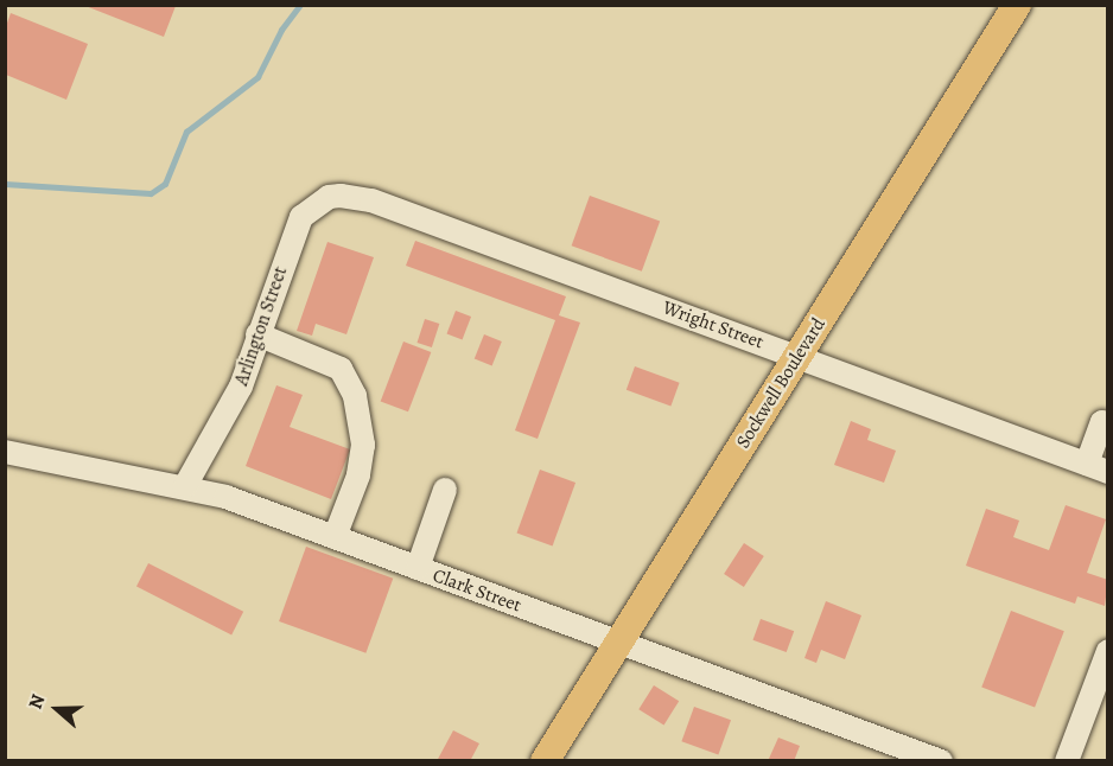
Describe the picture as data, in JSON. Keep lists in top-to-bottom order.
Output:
{
  "streets": {
    "main road": ["Sockwell Boulevard"],
    "street": ["Wright Street", "Arlington Street", "Clark Street"]
  },
  "crossings": [
    ["Wright Street", "Arlington Street"],
    ["Wright Street", "Sockwell Boulevard"],
    ["Arlington Street", "Clark Street"],
    ["Sockwell Boulevard", "Clark Street"]
  ],
  "north": "left"
}
